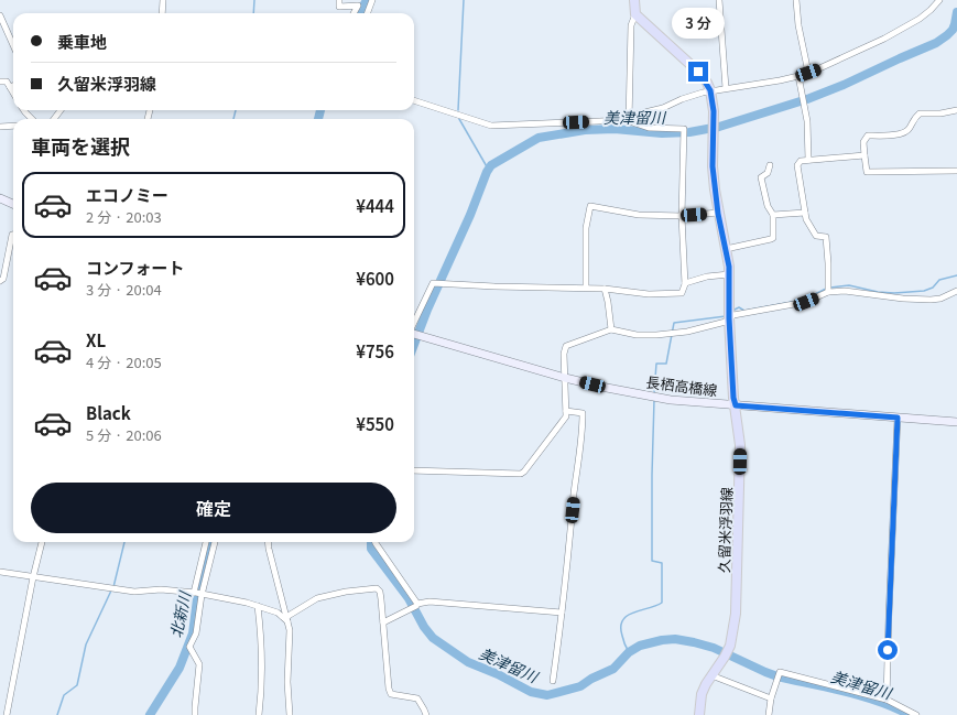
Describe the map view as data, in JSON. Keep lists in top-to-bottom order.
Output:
{
  "streets": {
    "main road": ["長栖高橋線", "久留米浮羽線"]
  },
  "crossings": [
    ["長栖高橋線", "久留米浮羽線"]
  ],
  "water": ["美津留川", "北新川"],
  "page": {
    "bubble": "3 分",
    "banner": ["乗車地", "久留米浮羽線"],
    "heading": "車両を選択",
    "list": [
      {
        "name": "エコノミー",
        "note": "2 分 · 20:03",
        "value": "¥444"
      },
      {
        "name": "コンフォート",
        "note": "3 分 · 20:04",
        "value": "¥600"
      },
      {
        "name": "XL",
        "note": "4 分 · 20:05",
        "value": "¥756"
      },
      {
        "name": "Black",
        "note": "5 分 · 20:06",
        "value": "¥550"
      }
    ],
    "buttons": "確定"
  }
}
